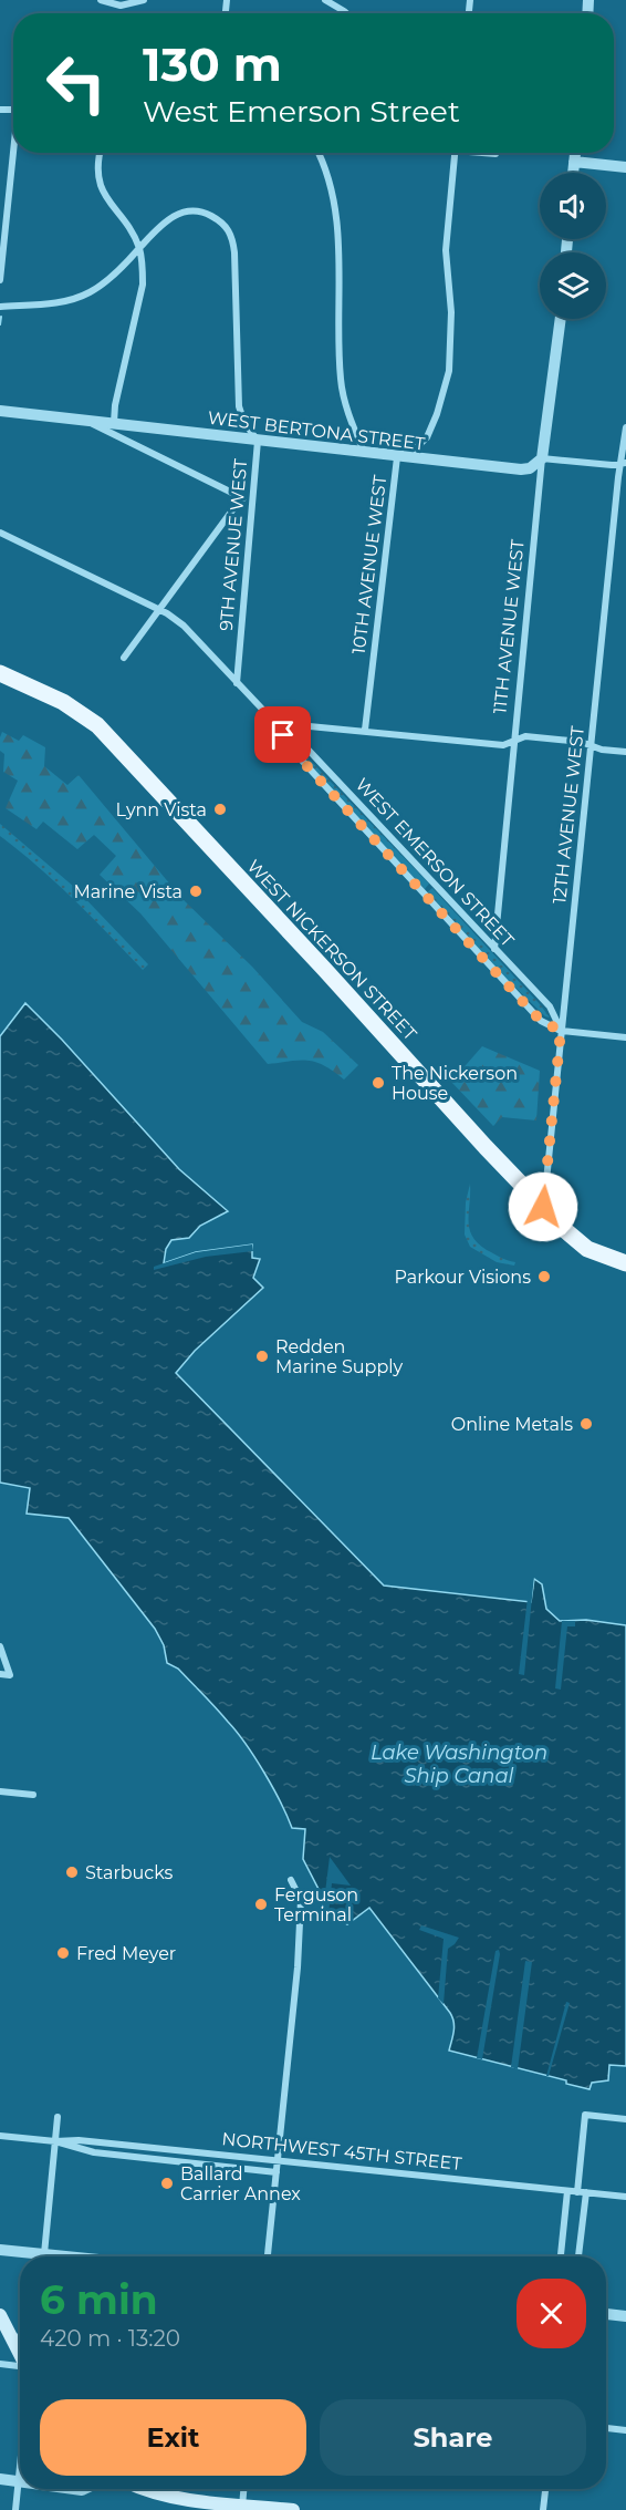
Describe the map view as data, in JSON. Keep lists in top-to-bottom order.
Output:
{
  "streets": {
    "main road": ["WEST NICKERSON STREET"],
    "street": [
      "WEST BERTONA STREET",
      "9TH AVENUE WEST",
      "10TH AVENUE WEST",
      "11TH AVENUE WEST",
      "12TH AVENUE WEST",
      "WEST EMERSON STREET",
      "NORTHWEST 45TH STREET"
    ]
  },
  "crossings": [
    ["WEST BERTONA STREET", "9TH AVENUE WEST"],
    ["WEST BERTONA STREET", "10TH AVENUE WEST"],
    ["WEST BERTONA STREET", "11TH AVENUE WEST"],
    ["WEST BERTONA STREET", "12TH AVENUE WEST"],
    ["9TH AVENUE WEST", "WEST EMERSON STREET"],
    ["11TH AVENUE WEST", "WEST EMERSON STREET"],
    ["12TH AVENUE WEST", "WEST EMERSON STREET"],
    ["12TH AVENUE WEST", "WEST NICKERSON STREET"]
  ],
  "water": ["Lake Washington Ship Canal"],
  "places": [
    "Lynn Vista",
    "Marine Vista",
    "The Nickerson House",
    "Parkour Visions",
    "Redden Marine Supply",
    "Online Metals",
    "Starbucks",
    "Ferguson Terminal",
    "Fred Meyer",
    "Ballard Carrier Annex"
  ],
  "page": {
    "turn": ["130 m", "West Emerson Street"],
    "heading": ["6 min", "420 m · 13:20"],
    "buttons": ["Exit", "Share"]
  }
}
